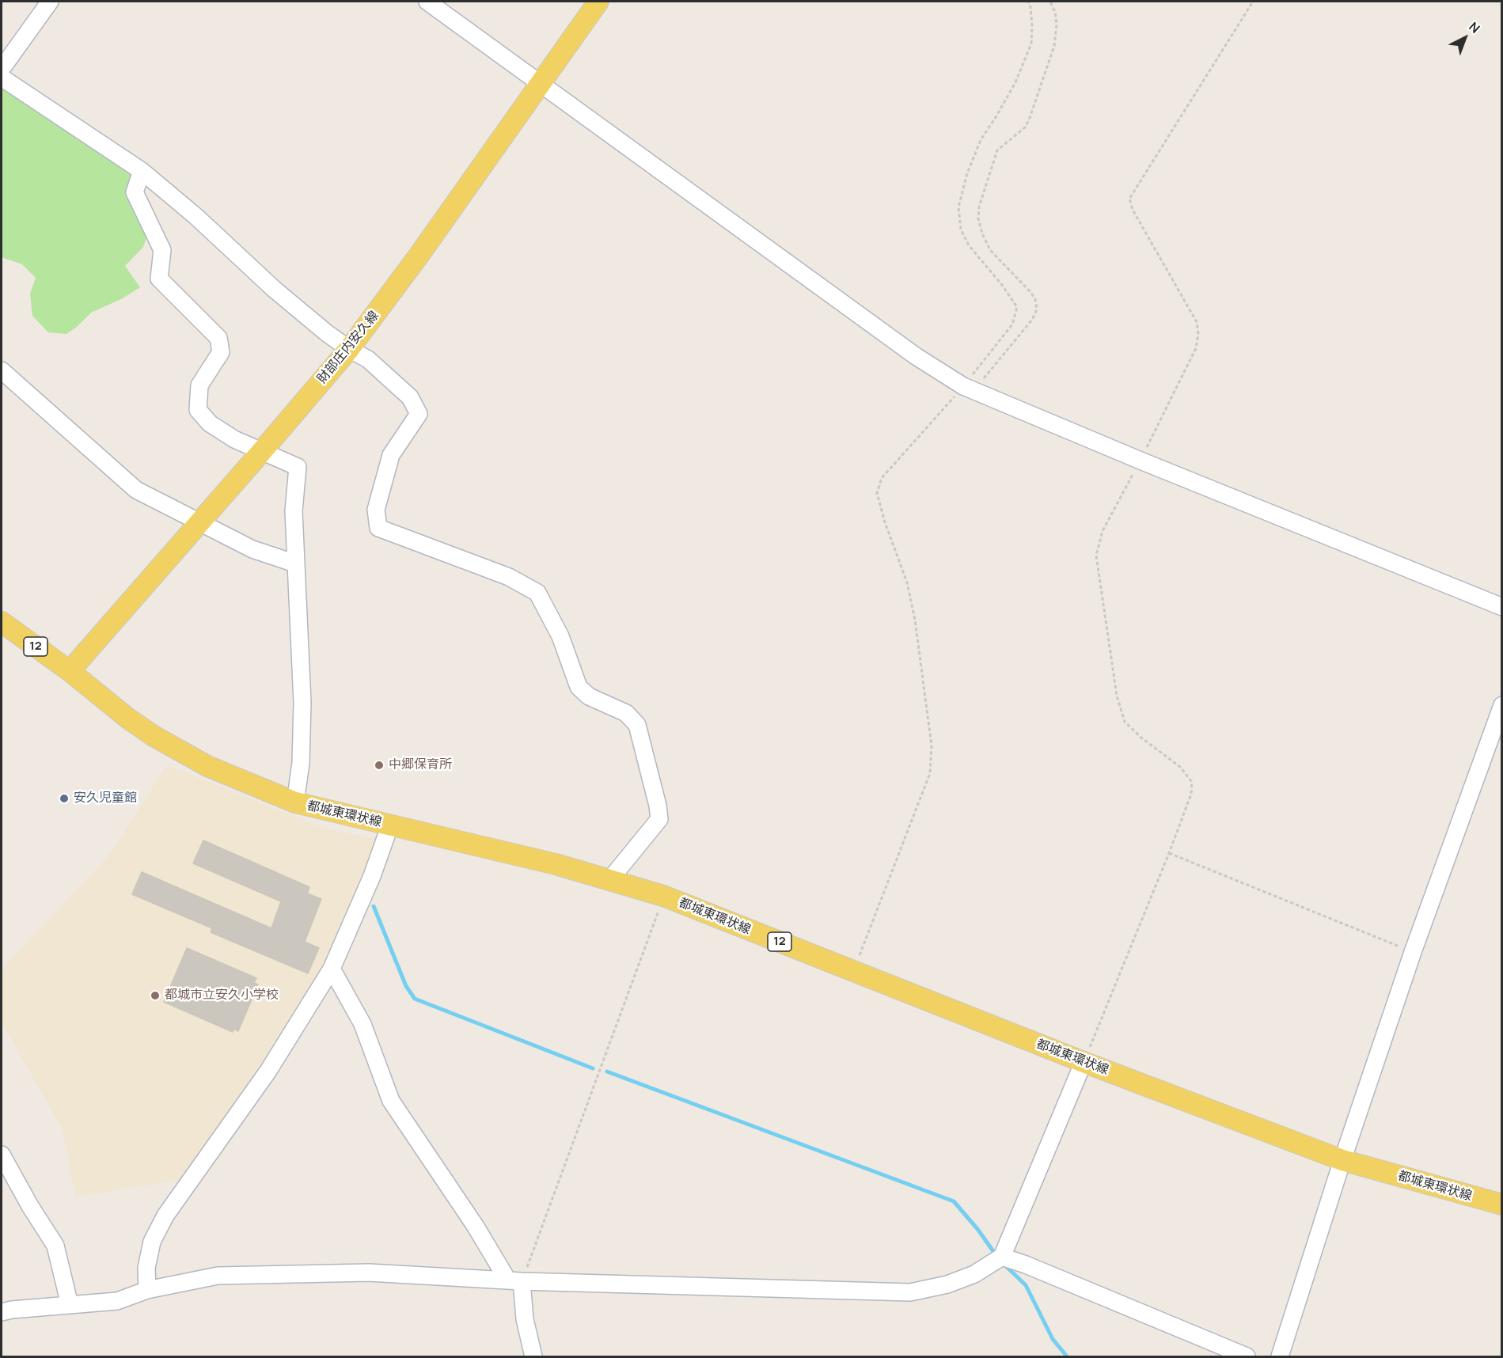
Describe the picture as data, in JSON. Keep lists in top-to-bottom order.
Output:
{
  "streets": {
    "main road": ["財部庄内安久線", "12", "都城東環状線"]
  },
  "crossings": [
    ["財部庄内安久線", "都城東環状線"]
  ],
  "places": ["中郷保育所", "安久児童館", "都城市立安久小学校"],
  "north": "top right"
}
